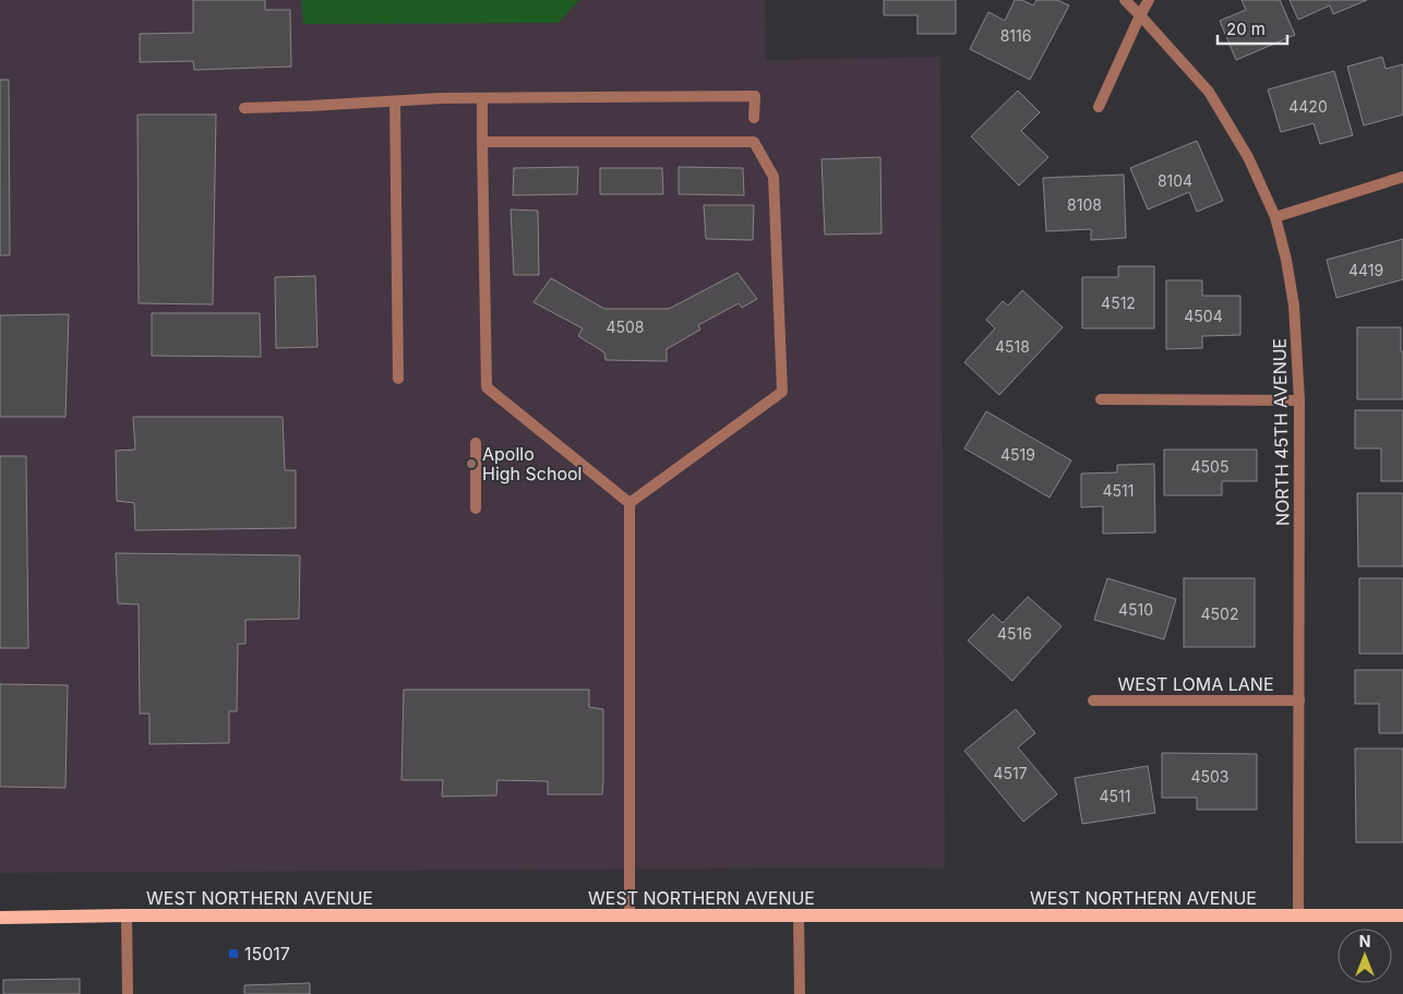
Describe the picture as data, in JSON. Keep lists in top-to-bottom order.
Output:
{
  "streets": {
    "main road": ["WEST NORTHERN AVENUE"],
    "street": ["NORTH 45TH AVENUE", "WEST LOMA LANE"]
  },
  "crossings": [
    ["NORTH 45TH AVENUE", "WEST LOMA LANE"],
    ["NORTH 45TH AVENUE", "WEST NORTHERN AVENUE"]
  ],
  "places": {
    "other": ["Apollo High School"],
    "transit": ["15017"]
  },
  "house_numbers": [
    "8116",
    "4420",
    "8104",
    "8108",
    "4419",
    "4512",
    "4504",
    "4508",
    "4518",
    "4519",
    "4505",
    "4511",
    "4510",
    "4502",
    "4516",
    "4517",
    "4503",
    "4511"
  ],
  "scale_bar": "20 m",
  "north": "top"
}
